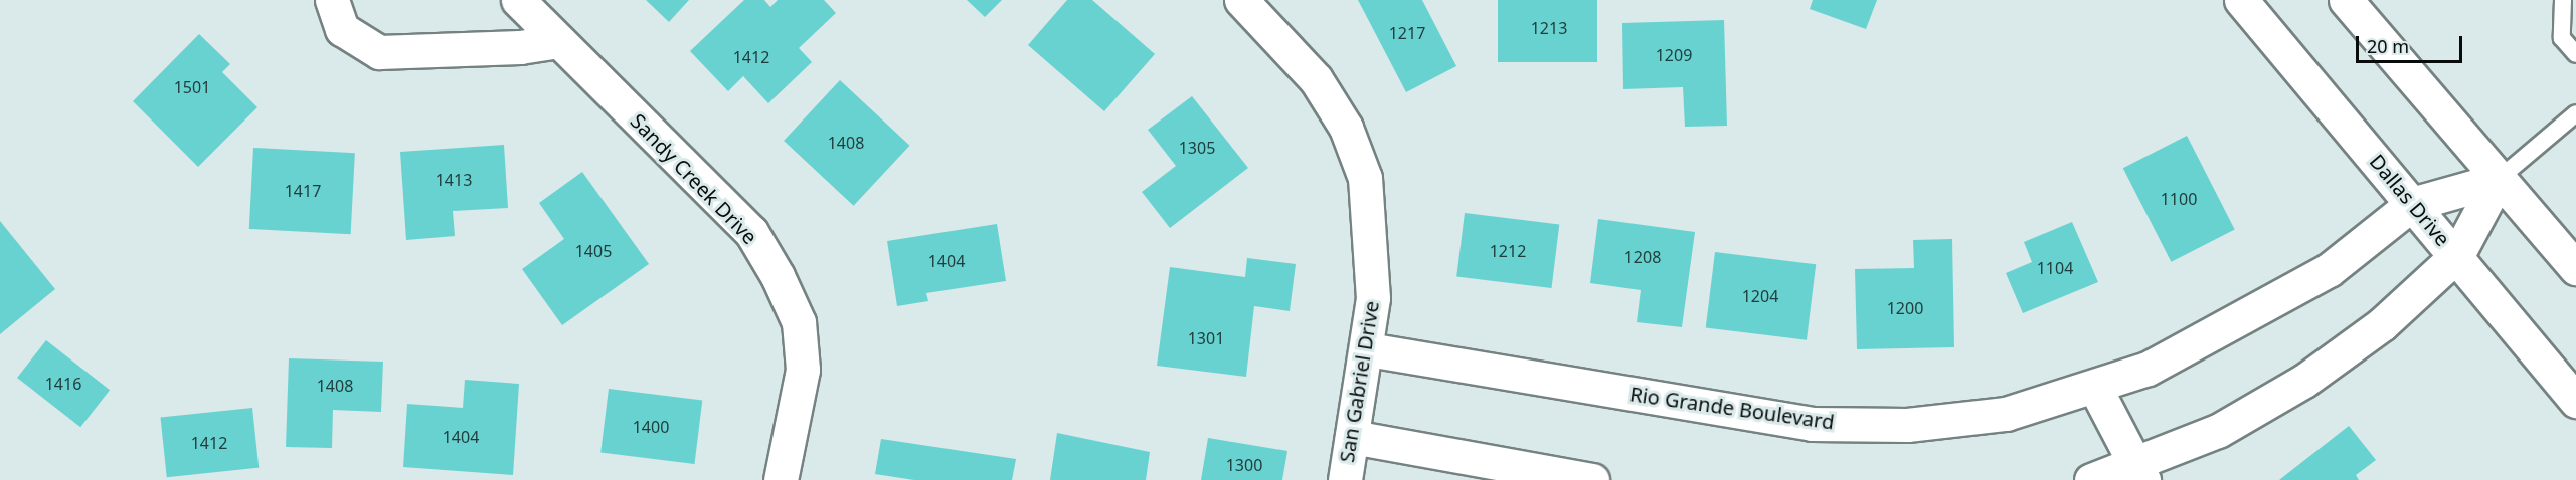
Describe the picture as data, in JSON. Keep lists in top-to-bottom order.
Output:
{
  "streets": {
    "street": [
      "Sandy Creek Drive",
      "Dallas Drive",
      "San Gabriel Drive",
      "Rio Grande Boulevard"
    ]
  },
  "crossings": [
    ["Dallas Drive", "Rio Grande Boulevard"],
    ["San Gabriel Drive", "Rio Grande Boulevard"]
  ],
  "house_numbers": [
    "1213",
    "1217",
    "1209",
    "1412",
    "1501",
    "1408",
    "1305",
    "1413",
    "1417",
    "1100",
    "1405",
    "1212",
    "1208",
    "1404",
    "1104",
    "1204",
    "1200",
    "1301",
    "1416",
    "1408",
    "1400",
    "1404",
    "1412",
    "1300"
  ],
  "scale_bar": "20 m"
}
